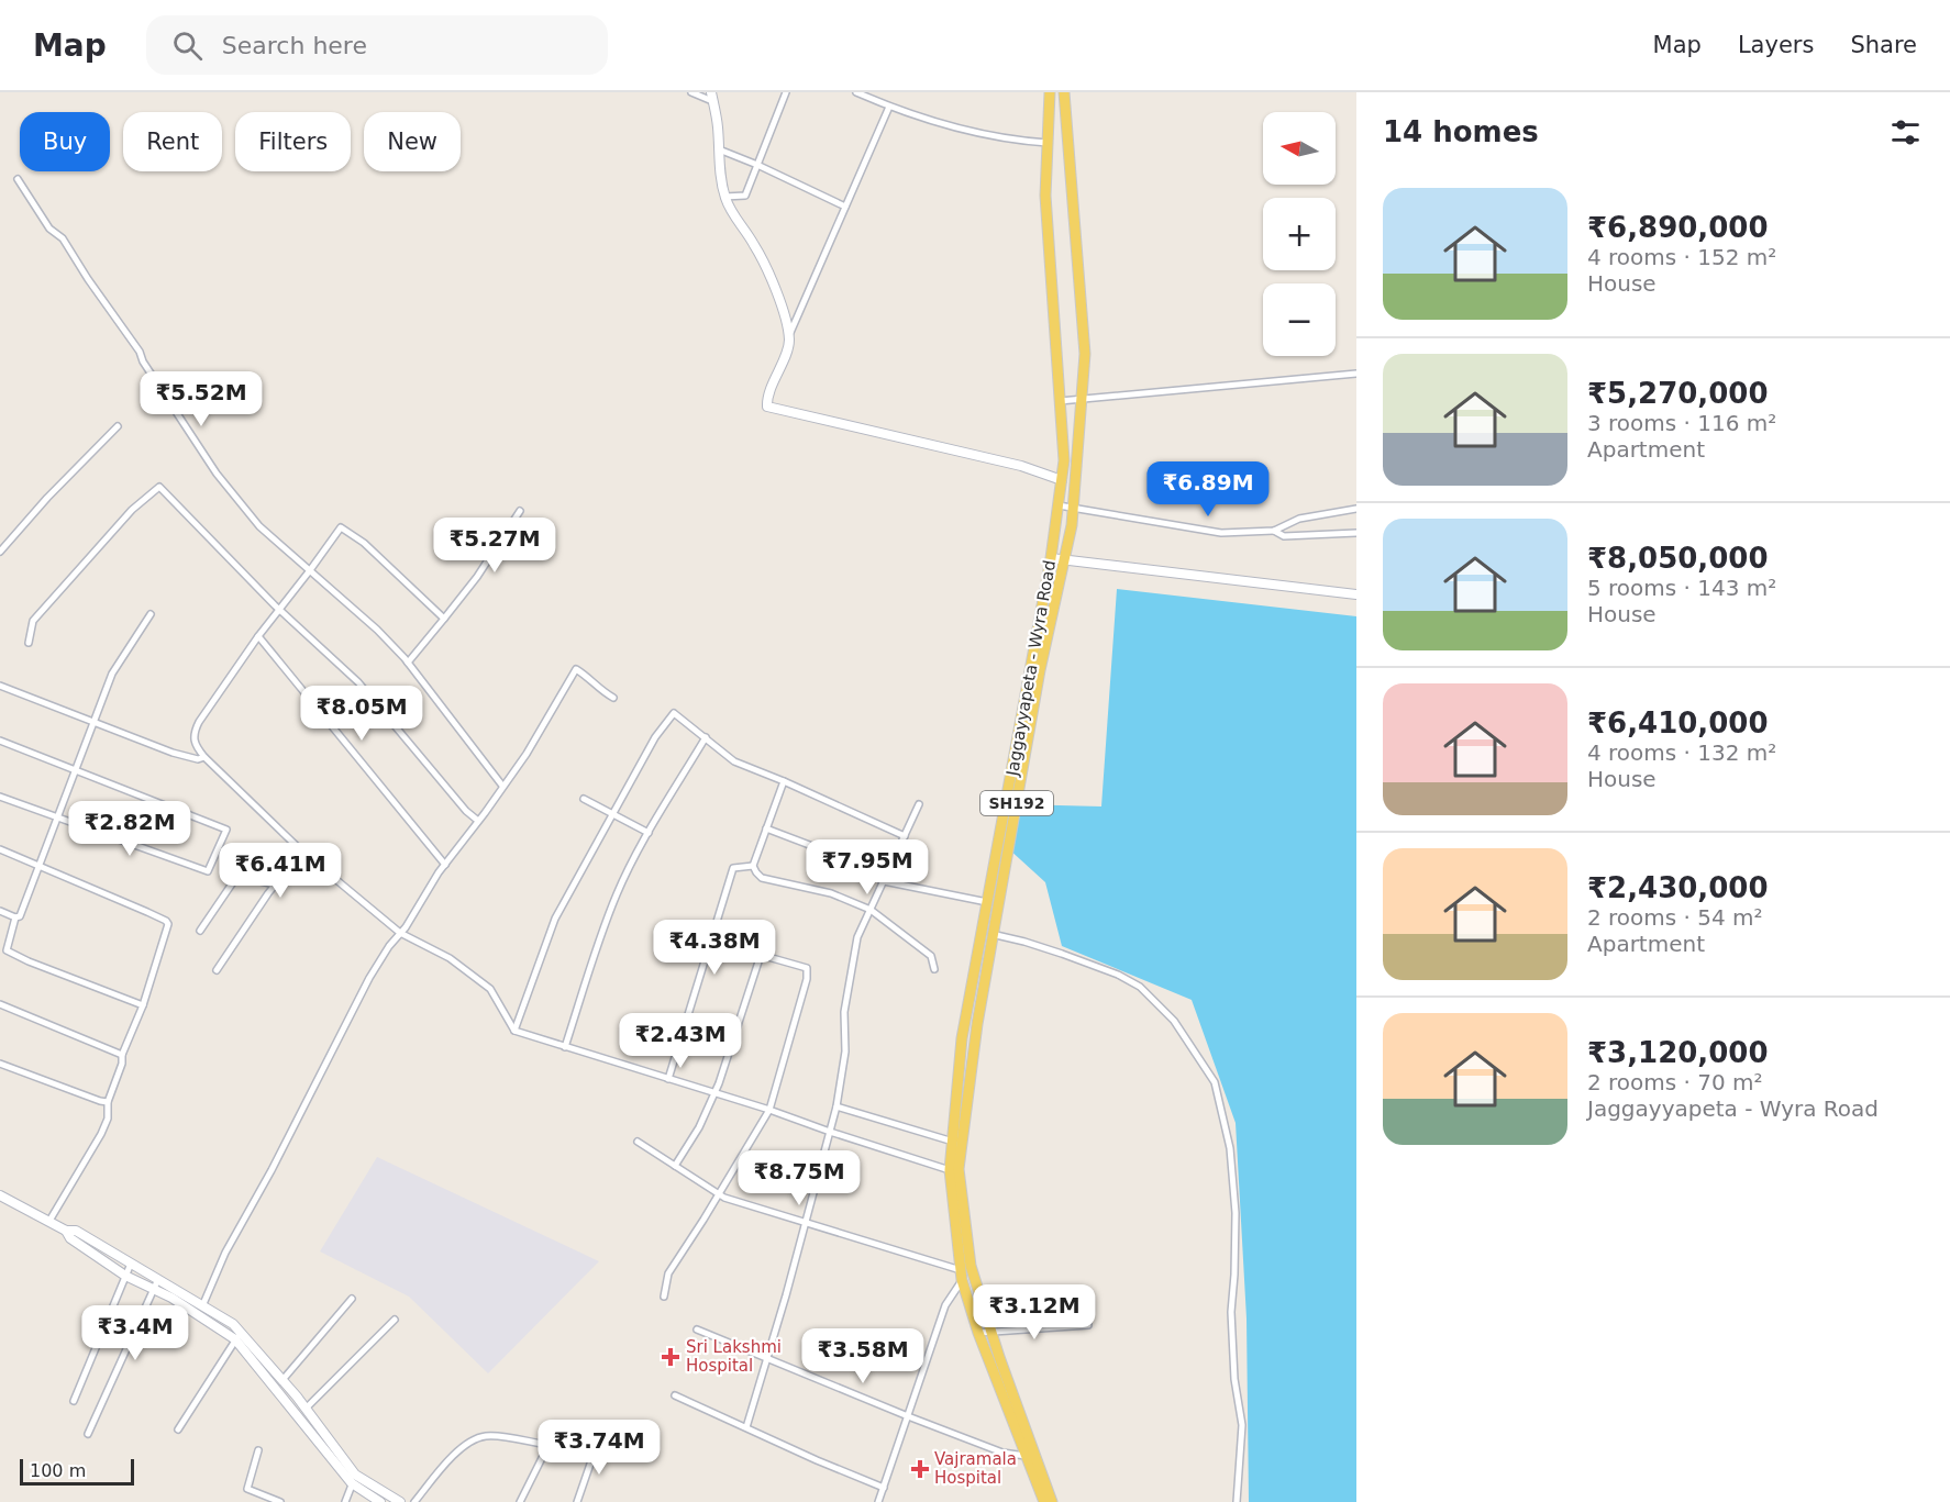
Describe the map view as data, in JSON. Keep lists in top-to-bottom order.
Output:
{
  "streets": {
    "main road": ["Jaggayyapeta - Wyra Road", "SH192"]
  },
  "places": {
    "health": ["Sri Lakshmi Hospital", "Vajramala Hospital"]
  },
  "scale_bar": "100 m",
  "north": "left",
  "page": {
    "header": "Map",
    "search": "Search here",
    "nav": ["Map", "Layers", "Share"],
    "heading": "14 homes",
    "map_buttons": ["+", "−"],
    "chip": [
      "Buy",
      "Rent",
      "Filters",
      "New"
    ],
    "list": [
      {
        "name": "₹6,890,000",
        "note": "4 rooms · 152 m² · House"
      },
      {
        "name": "₹5,270,000",
        "note": "3 rooms · 116 m² · Apartment"
      },
      {
        "name": "₹8,050,000",
        "note": "5 rooms · 143 m² · House"
      },
      {
        "name": "₹6,410,000",
        "note": "4 rooms · 132 m² · House"
      },
      {
        "name": "₹2,430,000",
        "note": "2 rooms · 54 m² · Apartment"
      },
      {
        "name": "₹3,120,000",
        "note": "2 rooms · 70 m² · Jaggayyapeta - Wyra Road"
      }
    ],
    "price": [
      "₹5.52M",
      "₹6.89M",
      "₹5.27M",
      "₹8.05M",
      "₹2.82M",
      "₹7.95M",
      "₹6.41M",
      "₹4.38M",
      "₹2.43M",
      "₹8.75M",
      "₹3.12M",
      "₹3.4M",
      "₹3.58M",
      "₹3.74M"
    ],
    "scale": "100 m"
  }
}
